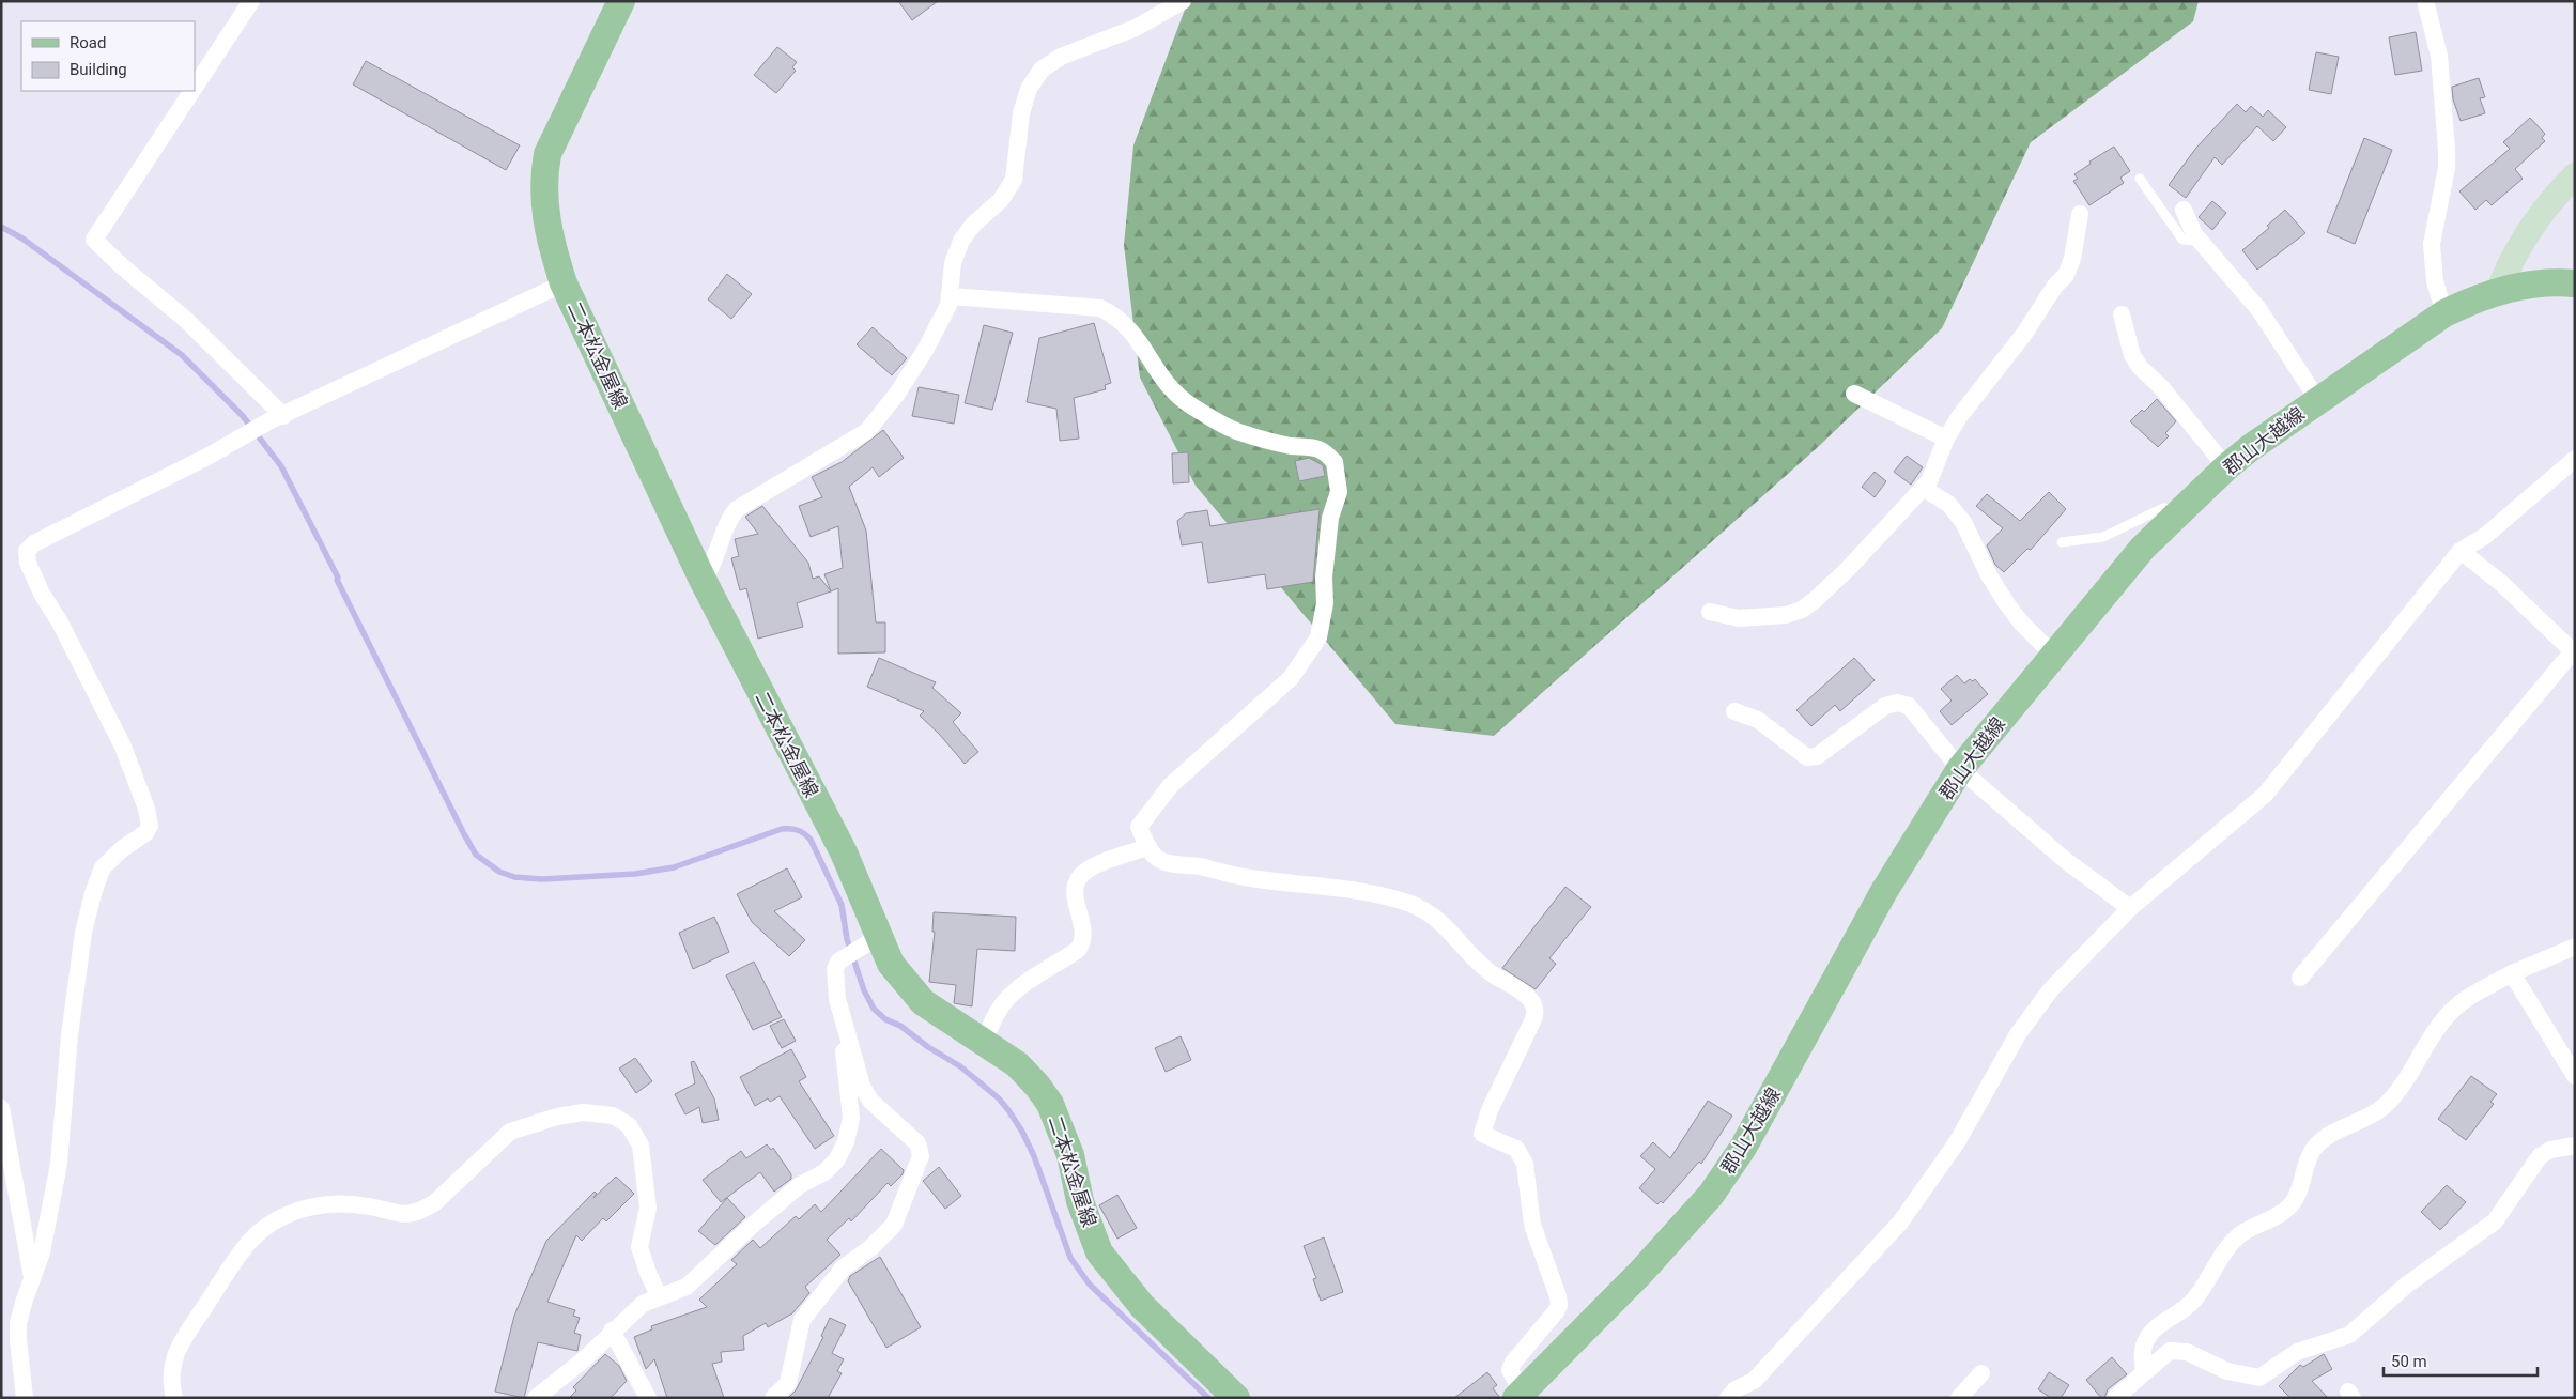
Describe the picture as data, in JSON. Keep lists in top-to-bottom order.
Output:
{
  "streets": {
    "main road": ["二本松金屋線", "郡山大越線"]
  },
  "legend": ["Road", "Building"],
  "scale_bar": "50 m"
}
